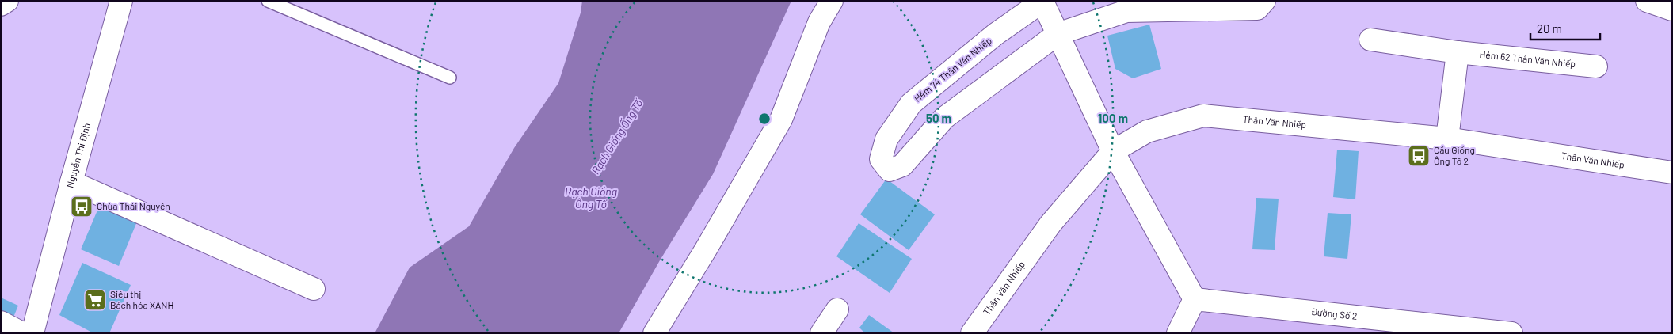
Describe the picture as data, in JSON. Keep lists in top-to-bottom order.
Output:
{
  "streets": {
    "street": [
      "Hẻm 62 Thân Văn Nhiếp",
      "Hẻm 74 Thân Văn Nhiếp",
      "Thân Văn Nhiếp",
      "Nguyễn Thị Định",
      "Đường Số 2"
    ]
  },
  "crossings": [
    ["Hẻm 74 Thân Văn Nhiếp", "Thân Văn Nhiếp"],
    ["Hẻm 74 Thân Văn Nhiếp", "Đường Số 2"]
  ],
  "water": ["Rạch Giống Ống Tố", "Rạch Giồng Ông Tố"],
  "places": {
    "bus stop": ["Cầu Giồng Ông Tố 2", "Chùa Thái Nguyên"],
    "supermarket": ["Siêu thị Bách hóa XANH"]
  },
  "scale_bar": "20 m",
  "rings": ["50 m", "100 m"]
}
